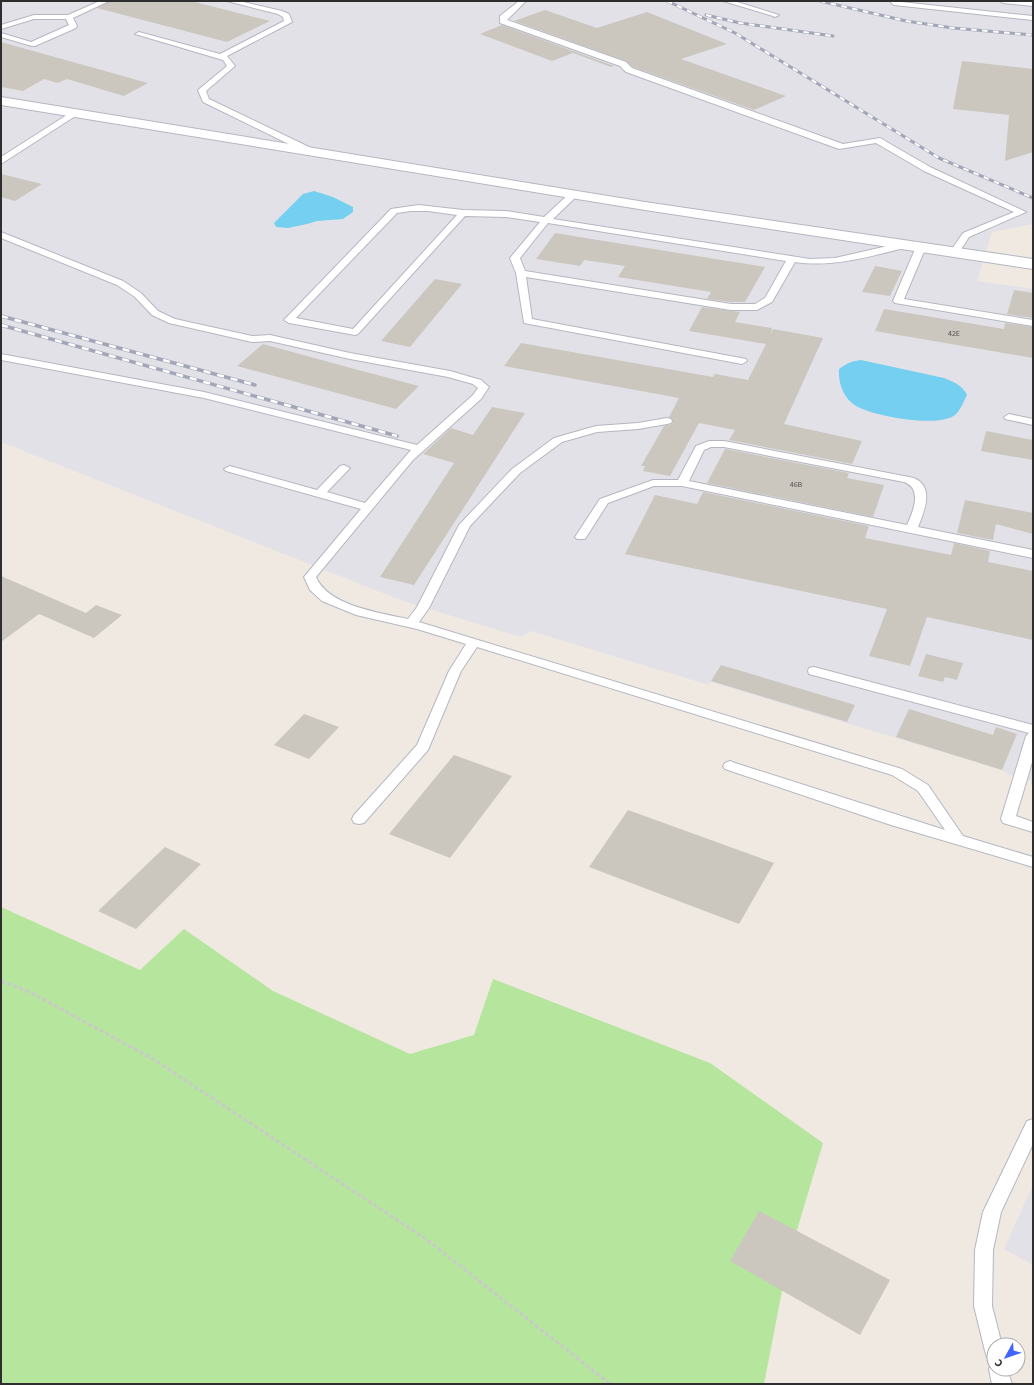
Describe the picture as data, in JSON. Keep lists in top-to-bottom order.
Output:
{
  "house_numbers": ["42Е", "46В"],
  "north": "bottom left"
}
